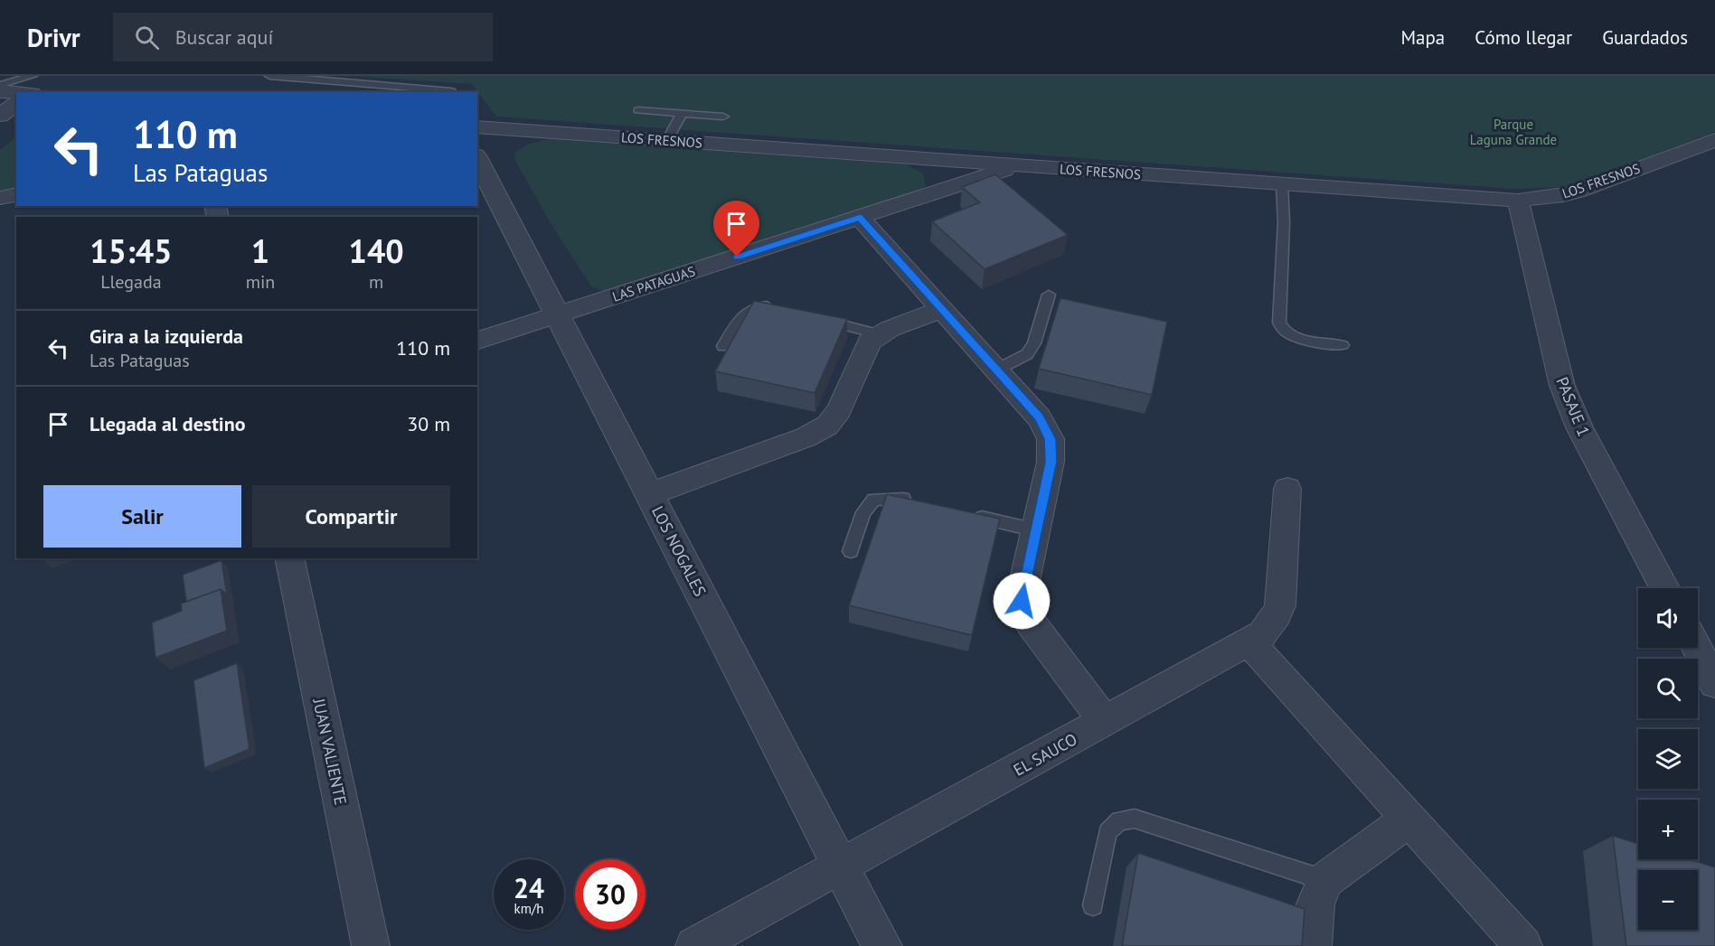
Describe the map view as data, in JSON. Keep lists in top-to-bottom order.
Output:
{
  "streets": {
    "street": [
      "LOS FRESNOS",
      "LAS PATAGUAS",
      "PASAJE 1",
      "LOS NOGALES",
      "JUAN VALIENTE",
      "EL SAUCO"
    ]
  },
  "crossings": [
    ["LOS FRESNOS", "LAS PATAGUAS"],
    ["LOS FRESNOS", "PASAJE 1"],
    ["LAS PATAGUAS", "LOS NOGALES"],
    ["LOS NOGALES", "EL SAUCO"]
  ],
  "parks": ["Parque Laguna Grande"],
  "page": {
    "header": "Drivr",
    "search": "Buscar aquí",
    "nav": ["Mapa", "Cómo llegar", "Guardados"],
    "turn": ["110 m", "Las Pataguas"],
    "eta": [
      "15:45",
      "Llegada",
      "1",
      "min",
      "140",
      "m"
    ],
    "list": [
      {
        "name": "Gira a la izquierda",
        "note": "Las Pataguas",
        "value": "110 m"
      },
      {
        "name": "Llegada al destino",
        "value": "30 m"
      }
    ],
    "buttons": ["Salir", "Compartir"],
    "map_buttons": ["+", "−"],
    "speed": "24 km/h",
    "limit": "30"
  }
}
